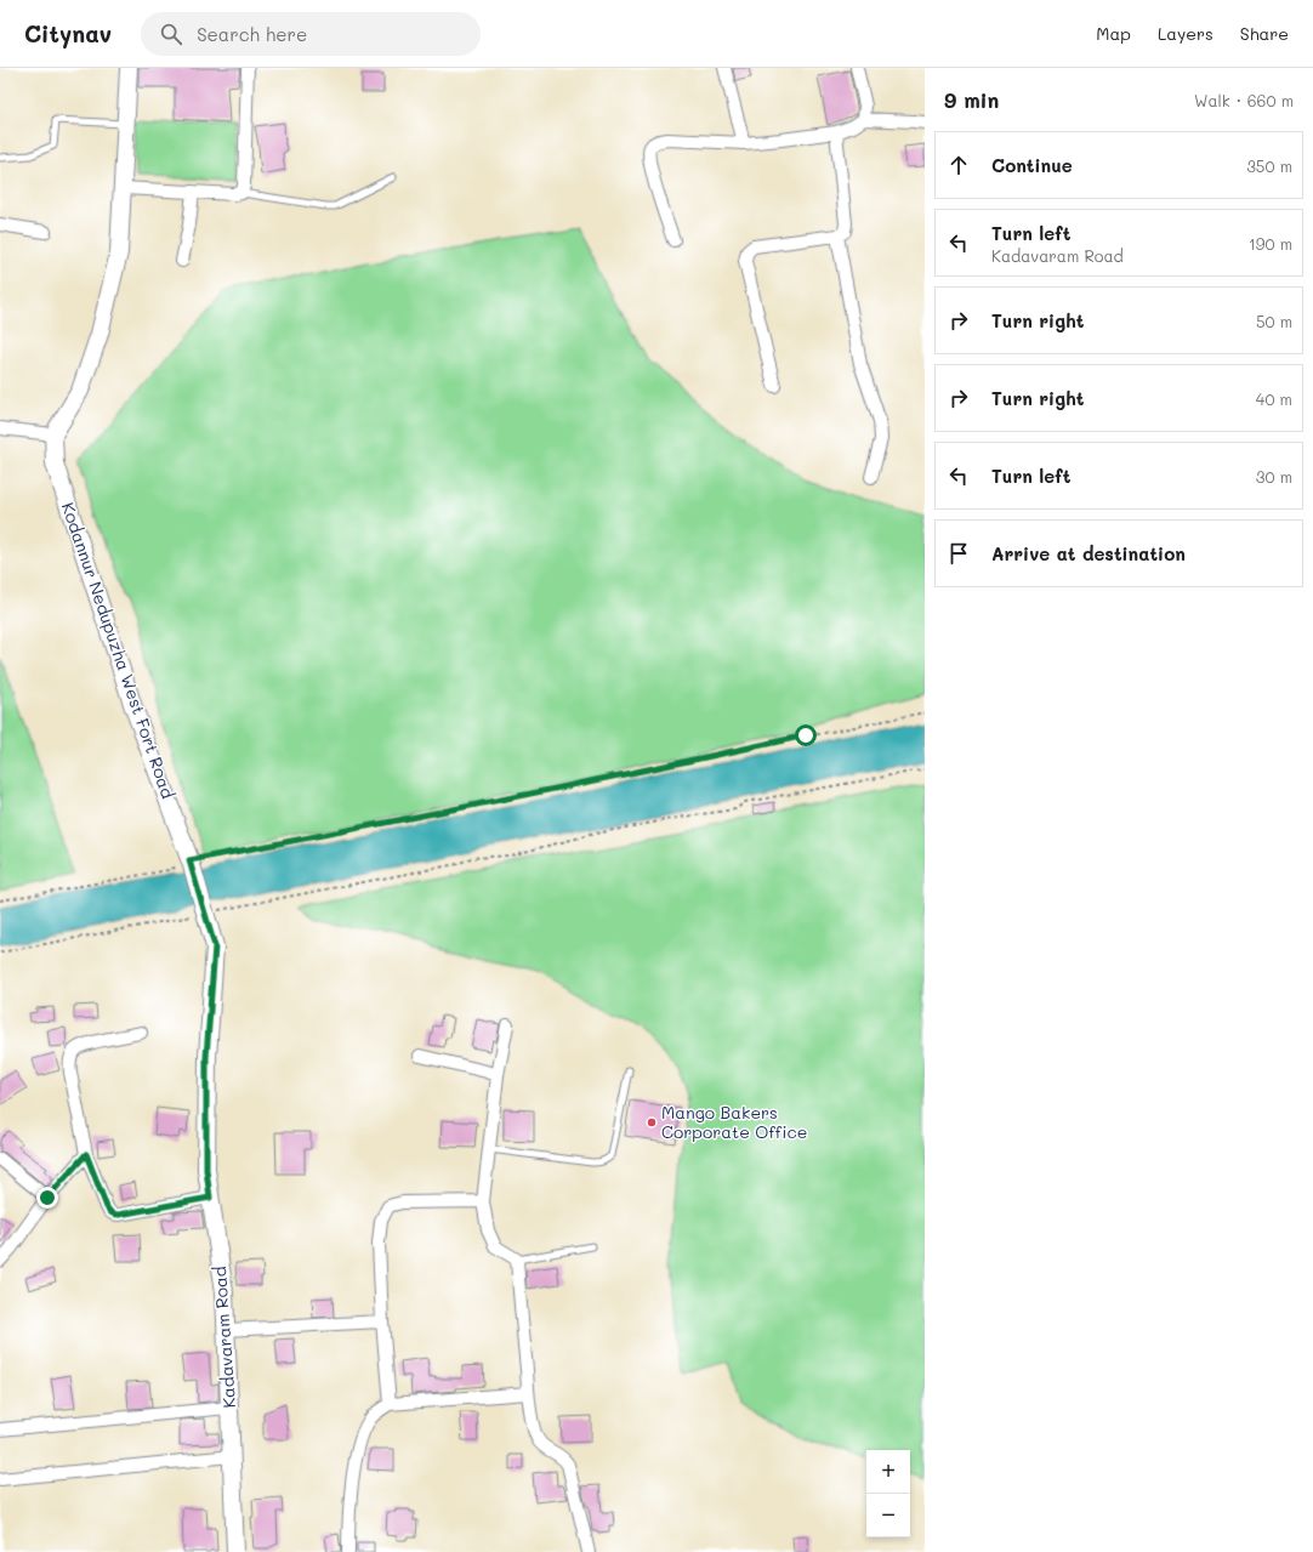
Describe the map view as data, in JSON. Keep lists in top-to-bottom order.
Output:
{
  "streets": {
    "main road": ["Kodannur Nedupuzha West Fort Road", "Kadavaram Road"]
  },
  "crossings": [
    ["Kodannur Nedupuzha West Fort Road", "Kadavaram Road"]
  ],
  "places": ["Mango Bakers Corporate Office"],
  "page": {
    "header": "Citynav",
    "search": "Search here",
    "nav": ["Map", "Layers", "Share"],
    "heading": ["9 min", "Walk · 660 m"],
    "list": [
      ["Continue", "350 m"],
      ["Turn left", "Kadavaram Road", "190 m"],
      ["Turn right", "50 m"],
      ["Turn right", "40 m"],
      ["Turn left", "30 m"],
      "Arrive at destination"
    ],
    "map_buttons": ["+", "−"]
  }
}
